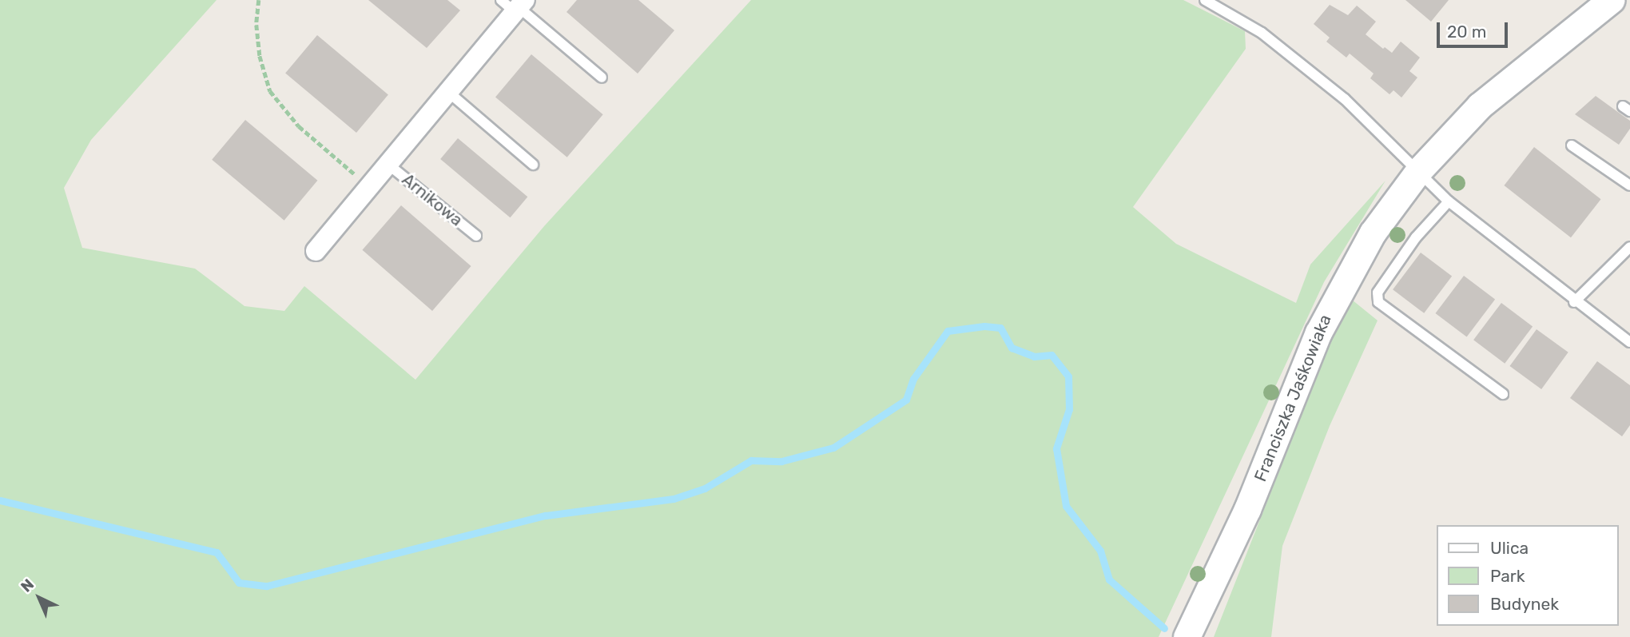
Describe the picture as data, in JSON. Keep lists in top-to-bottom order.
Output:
{
  "streets": {
    "street": ["Arnikowa", "Franciszka Jaśkowiaka"]
  },
  "legend": ["Ulica", "Park", "Budynek"],
  "scale_bar": "20 m",
  "north": "top left"
}
